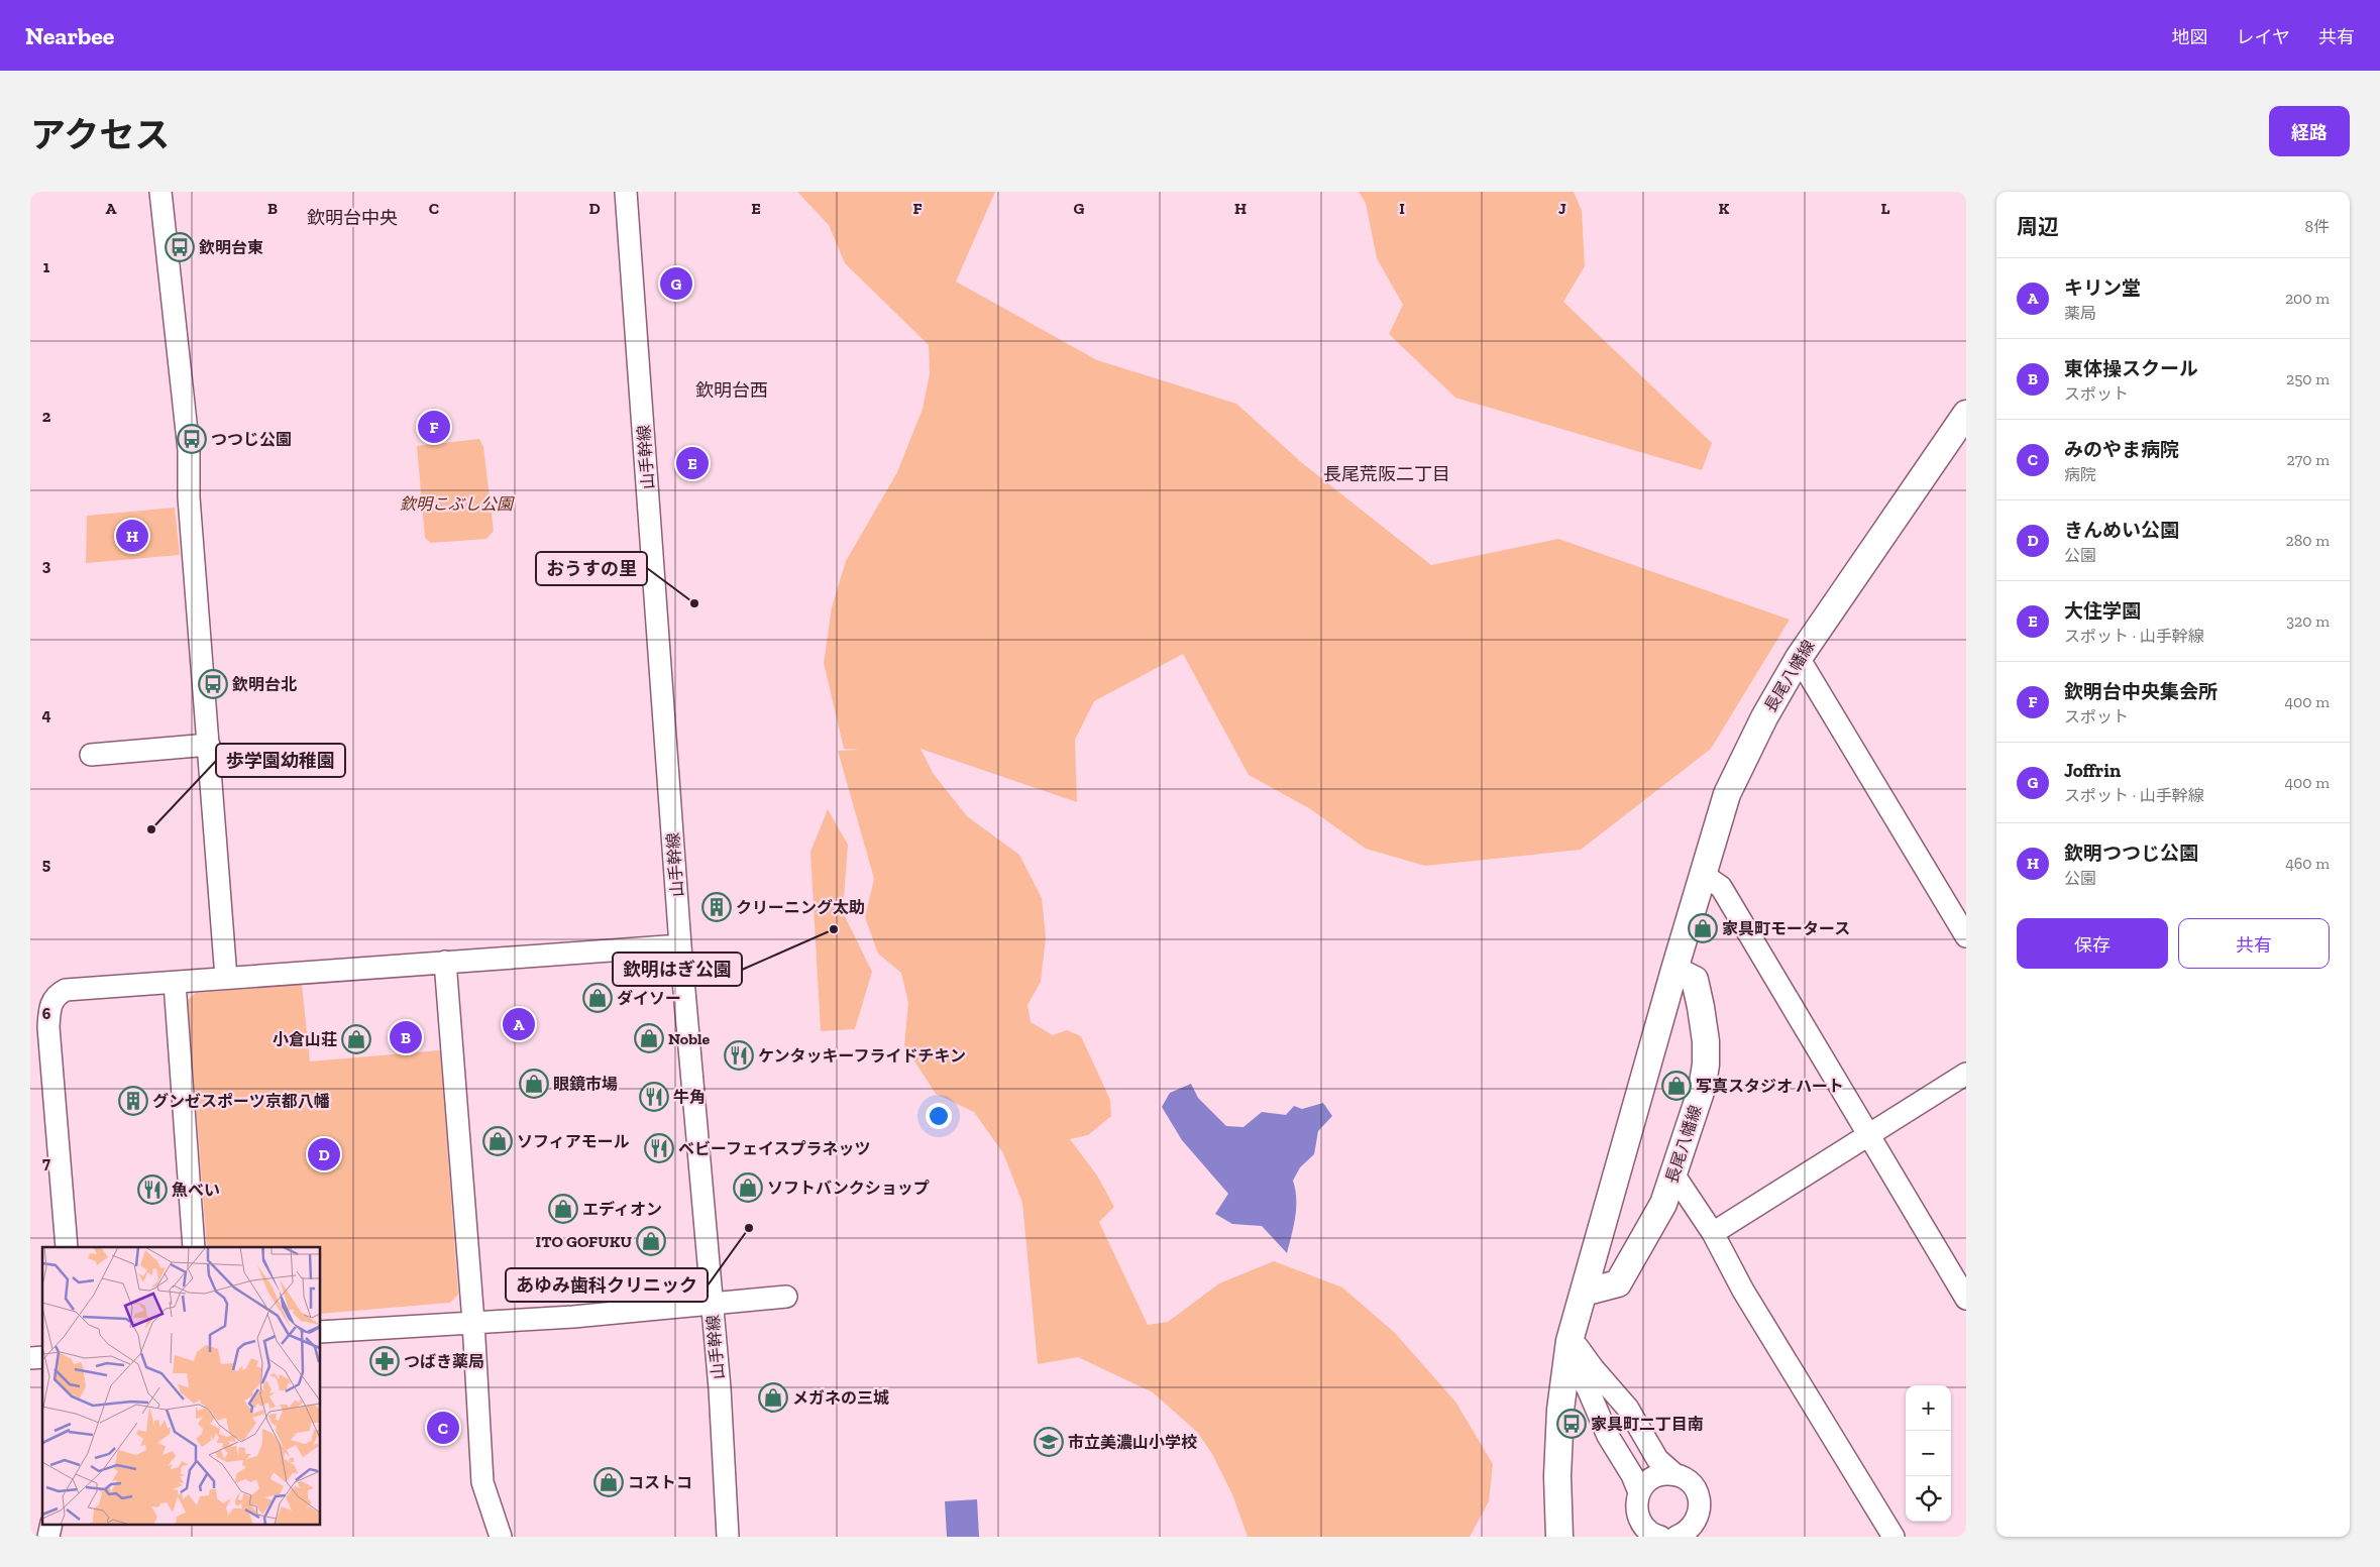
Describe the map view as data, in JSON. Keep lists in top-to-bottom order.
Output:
{
  "streets": {
    "main road": ["長尾八幡線"],
    "street": ["山手幹線"]
  },
  "districts": ["欽明台中央", "欽明台西", "長尾荒阪二丁目"],
  "parks": ["欽明こぶし公園"],
  "places": {
    "bus stop": [
      "欽明台東",
      "つつじ公園",
      "欽明台北",
      "家具町二丁目南"
    ],
    "other": [
      "おうすの里",
      "歩学園幼稚園",
      "欽明はぎ公園",
      "あゆみ歯科クリニック"
    ],
    "building": ["クリーニング太助", "グンゼスポーツ京都八幡"],
    "shop": [
      "家具町モータース",
      "ダイソー",
      "Noble",
      "小倉山荘",
      "眼鏡市場",
      "写真スタジオ ハート",
      "ソフィアモール",
      "ソフトバンクショップ",
      "エディオン",
      "ITO GOFUKU",
      "メガネの三城",
      "コストコ"
    ],
    "restaurant": [
      "ケンタッキーフライドチキン",
      "牛角",
      "ベビーフェイスプラネッツ",
      "魚べい"
    ],
    "pharmacy": ["つばき薬局"],
    "school or university": ["市立美濃山小学校"]
  },
  "page": {
    "header": "Nearbee",
    "nav": ["地図", "レイヤ", "共有"],
    "title": "アクセス",
    "buttons": [
      "経路",
      ["保存", "共有"]
    ],
    "heading": ["周辺", "8件"],
    "list": [
      {
        "mark": "A",
        "name": "キリン堂",
        "note": "薬局",
        "value": "200 m"
      },
      {
        "mark": "B",
        "name": "東体操スクール",
        "note": "スポット",
        "value": "250 m"
      },
      {
        "mark": "C",
        "name": "みのやま病院",
        "note": "病院",
        "value": "270 m"
      },
      {
        "mark": "D",
        "name": "きんめい公園",
        "note": "公園",
        "value": "280 m"
      },
      {
        "mark": "E",
        "name": "大住学園",
        "note": "スポット · 山手幹線",
        "value": "320 m"
      },
      {
        "mark": "F",
        "name": "欽明台中央集会所",
        "note": "スポット",
        "value": "400 m"
      },
      {
        "mark": "G",
        "name": "Joffrin",
        "note": "スポット · 山手幹線",
        "value": "400 m"
      },
      {
        "mark": "H",
        "name": "欽明つつじ公園",
        "note": "公園",
        "value": "460 m"
      }
    ],
    "pins": [
      "G",
      "F",
      "E",
      "H",
      "A",
      "B",
      "D",
      "C"
    ],
    "map_buttons": ["+", "−"]
  },
  "grid": {
    "columns": [
      "A",
      "B",
      "C",
      "D",
      "E",
      "F",
      "G",
      "H",
      "I",
      "J",
      "K",
      "L"
    ],
    "rows": [
      "1",
      "2",
      "3",
      "4",
      "5",
      "6",
      "7"
    ]
  }
}
